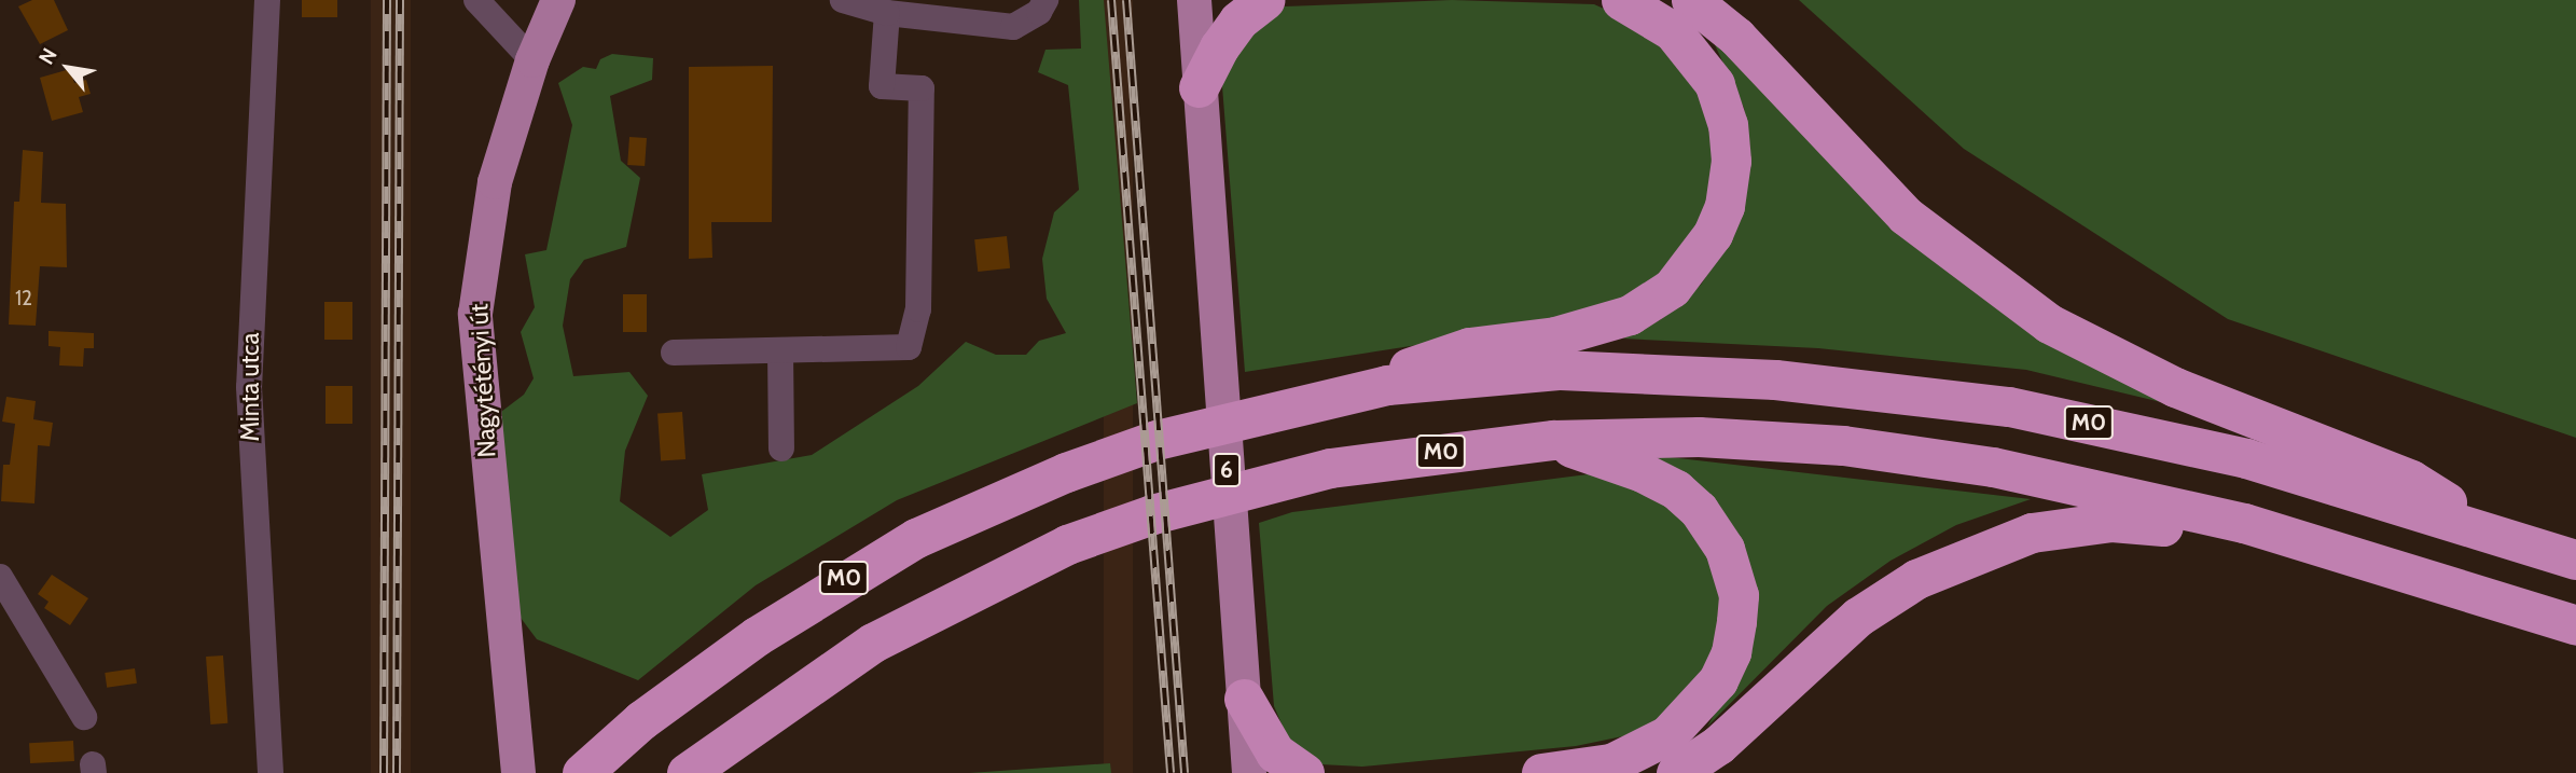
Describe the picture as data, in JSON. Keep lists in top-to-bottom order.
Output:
{
  "streets": {
    "highway": ["M0"],
    "main road": ["Nagytétényi út", "6"],
    "street": ["Minta utca"]
  },
  "house_numbers": ["12"],
  "north": "top left"
}
